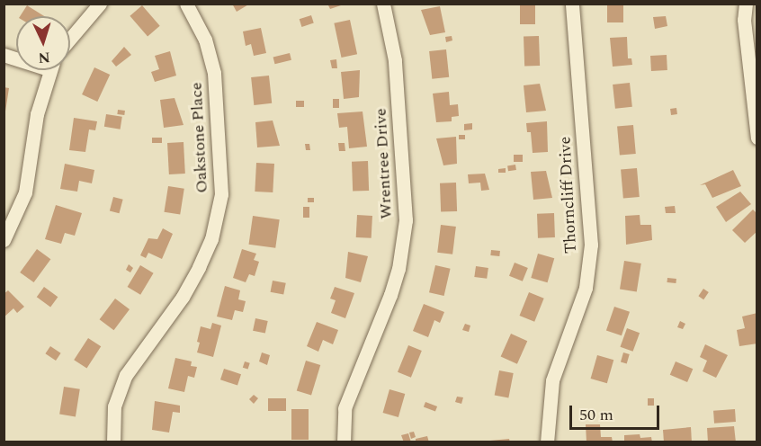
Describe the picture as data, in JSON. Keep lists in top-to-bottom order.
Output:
{
  "streets": {
    "street": ["Oakstone Place", "Wrentree Drive", "Thorncliff Drive"]
  },
  "scale_bar": "50 m",
  "north": "bottom"
}
